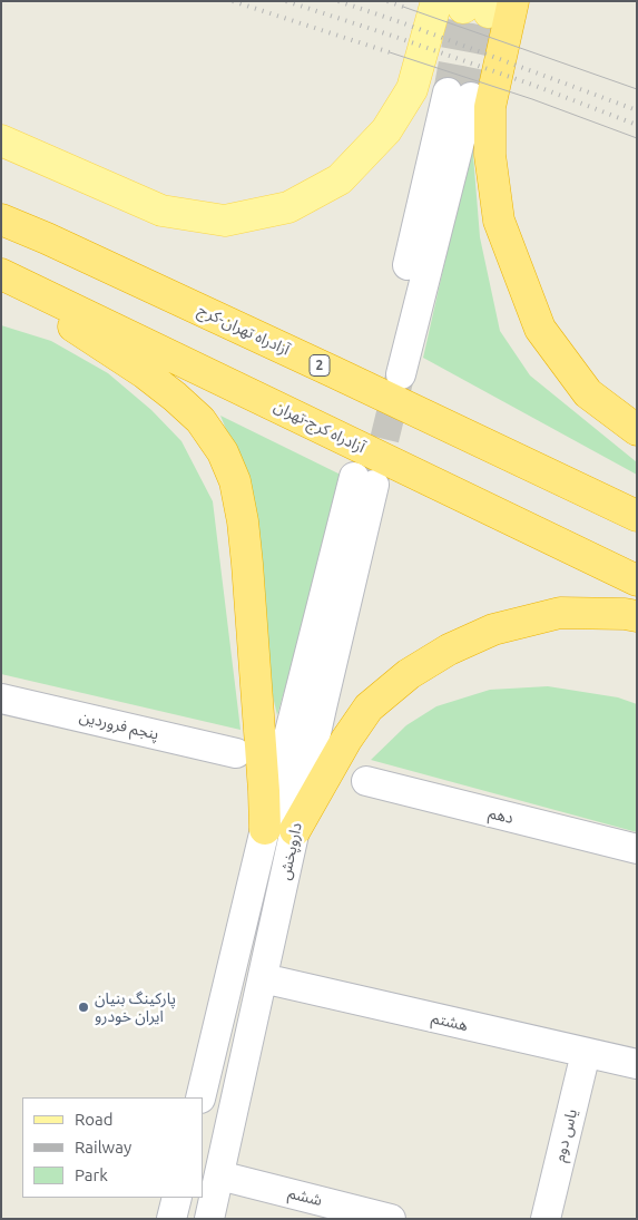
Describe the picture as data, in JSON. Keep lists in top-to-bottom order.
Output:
{
  "streets": {
    "highway": ["آزادراه تهران-کرج", "2", "آزادراه کرج-تهران"],
    "street": [
      "پنجم فروردین",
      "دهم",
      "داروپخش",
      "هشتم",
      "یاس دوم",
      "ششم"
    ]
  },
  "crossings": [
    ["داروپخش", "هشتم"],
    ["داروپخش", "ششم"],
    ["هشتم", "یاس دوم"]
  ],
  "places": ["پارکینگ بنیان ایران خودرو"],
  "legend": ["Road", "Railway", "Park"]
}
